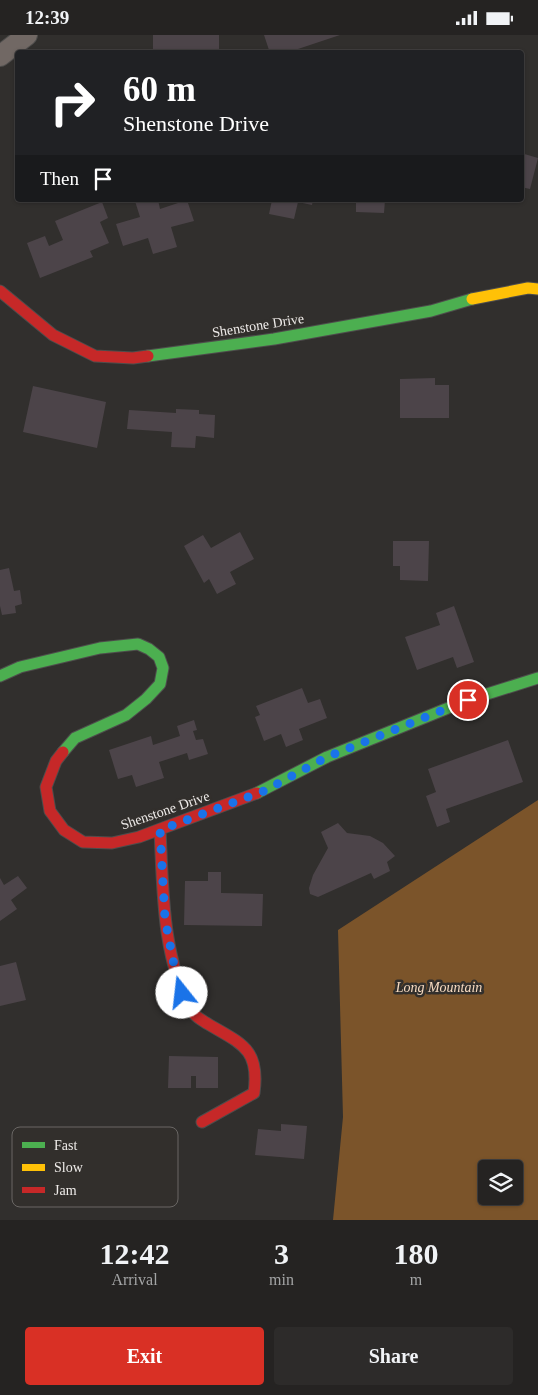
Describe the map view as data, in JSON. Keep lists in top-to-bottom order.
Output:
{
  "streets": {
    "street": ["Shenstone Drive"]
  },
  "parks": ["Long Mountain"],
  "legend": ["Fast", "Slow", "Jam"],
  "page": {
    "status": "12:39",
    "turn": ["60 m", "Shenstone Drive"],
    "then": "Then",
    "eta": [
      "12:42",
      "Arrival",
      "3",
      "min",
      "180",
      "m"
    ],
    "buttons": ["Exit", "Share"]
  }
}
